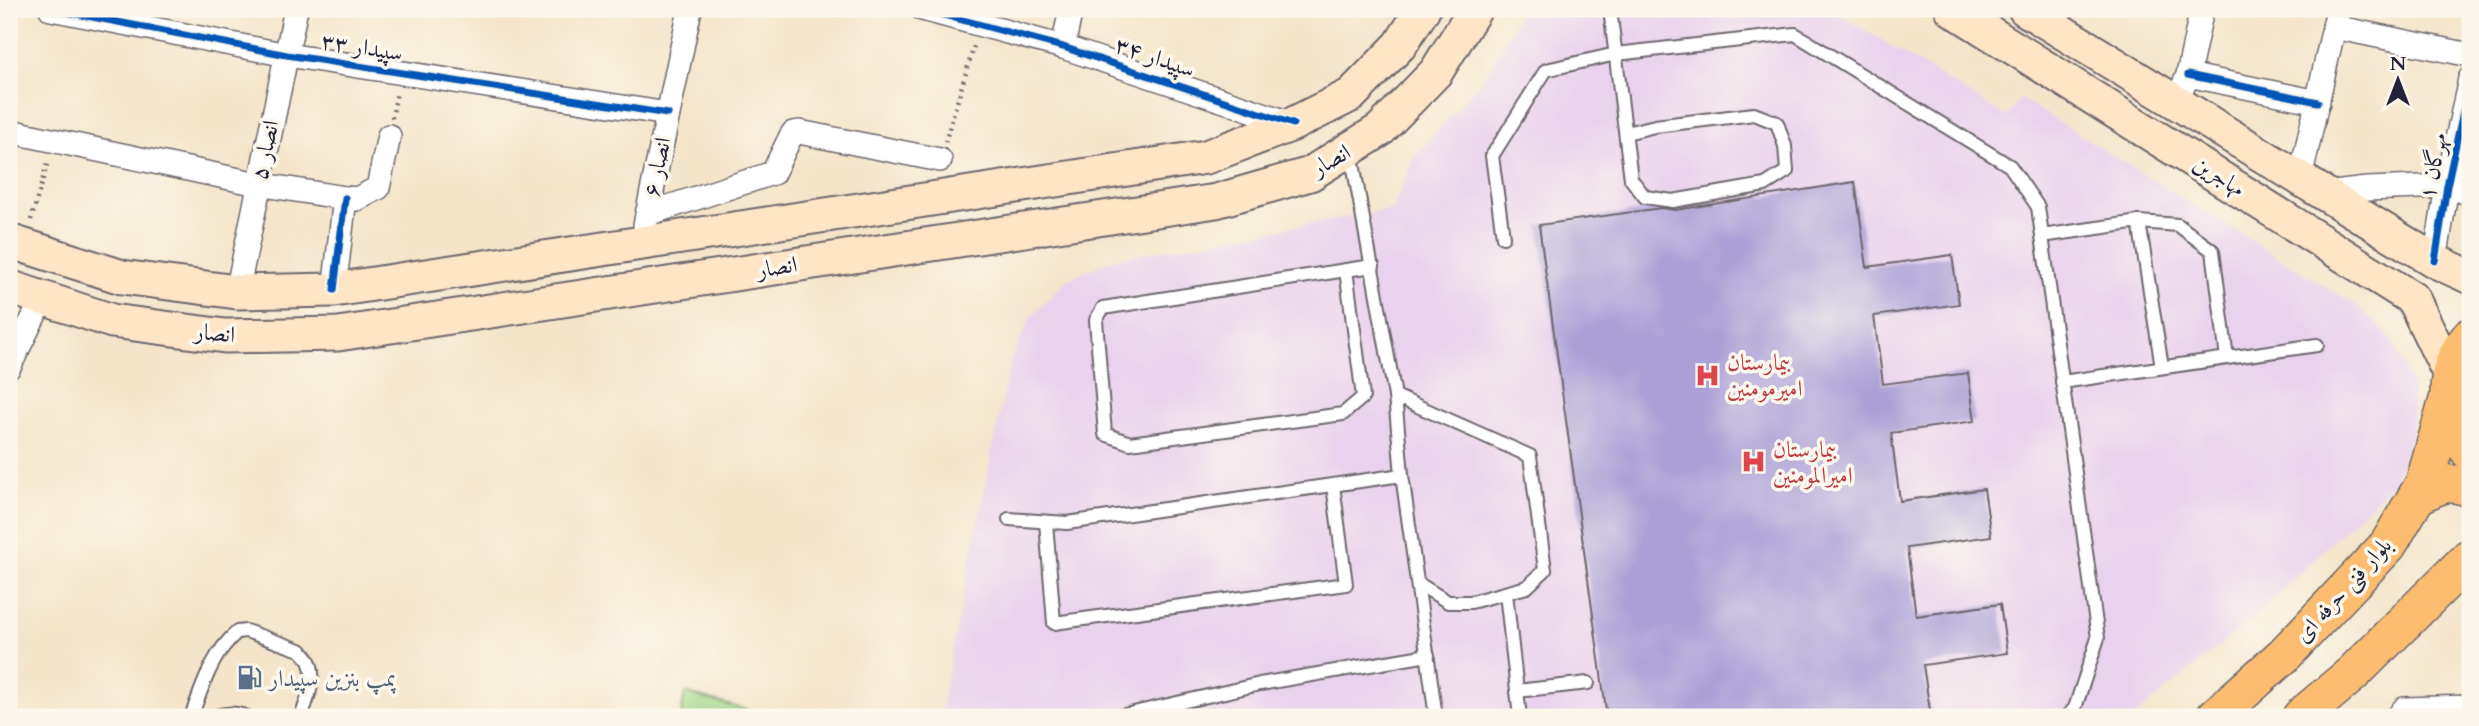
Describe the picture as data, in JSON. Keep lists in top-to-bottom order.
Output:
{
  "streets": {
    "main road": ["انصار", "مهاجرین", "بلوار فنی حرفه ای"],
    "street": [
      "سپیدار ۳۳",
      "سپیدار ۳۴",
      "انصار ۵",
      "مهرگان ۱",
      "انصار ۶"
    ]
  },
  "crossings": [
    ["سپیدار ۳۳", "انصار ۵"],
    ["سپیدار ۳۳", "انصار ۶"],
    ["سپیدار ۳۴", "انصار"],
    ["انصار ۵", "انصار"],
    ["انصار", "انصار ۶"],
    ["مهرگان ۱", "مهاجرین"],
    ["مهاجرین", "بلوار فنی حرفه ای"]
  ],
  "places": {
    "hospital": ["بیمارستان امیرمومنین", "بیمارستان امیرالمومنین"],
    "fuel station": ["پمپ بنزین سپیدار"]
  },
  "north": "top"
}
